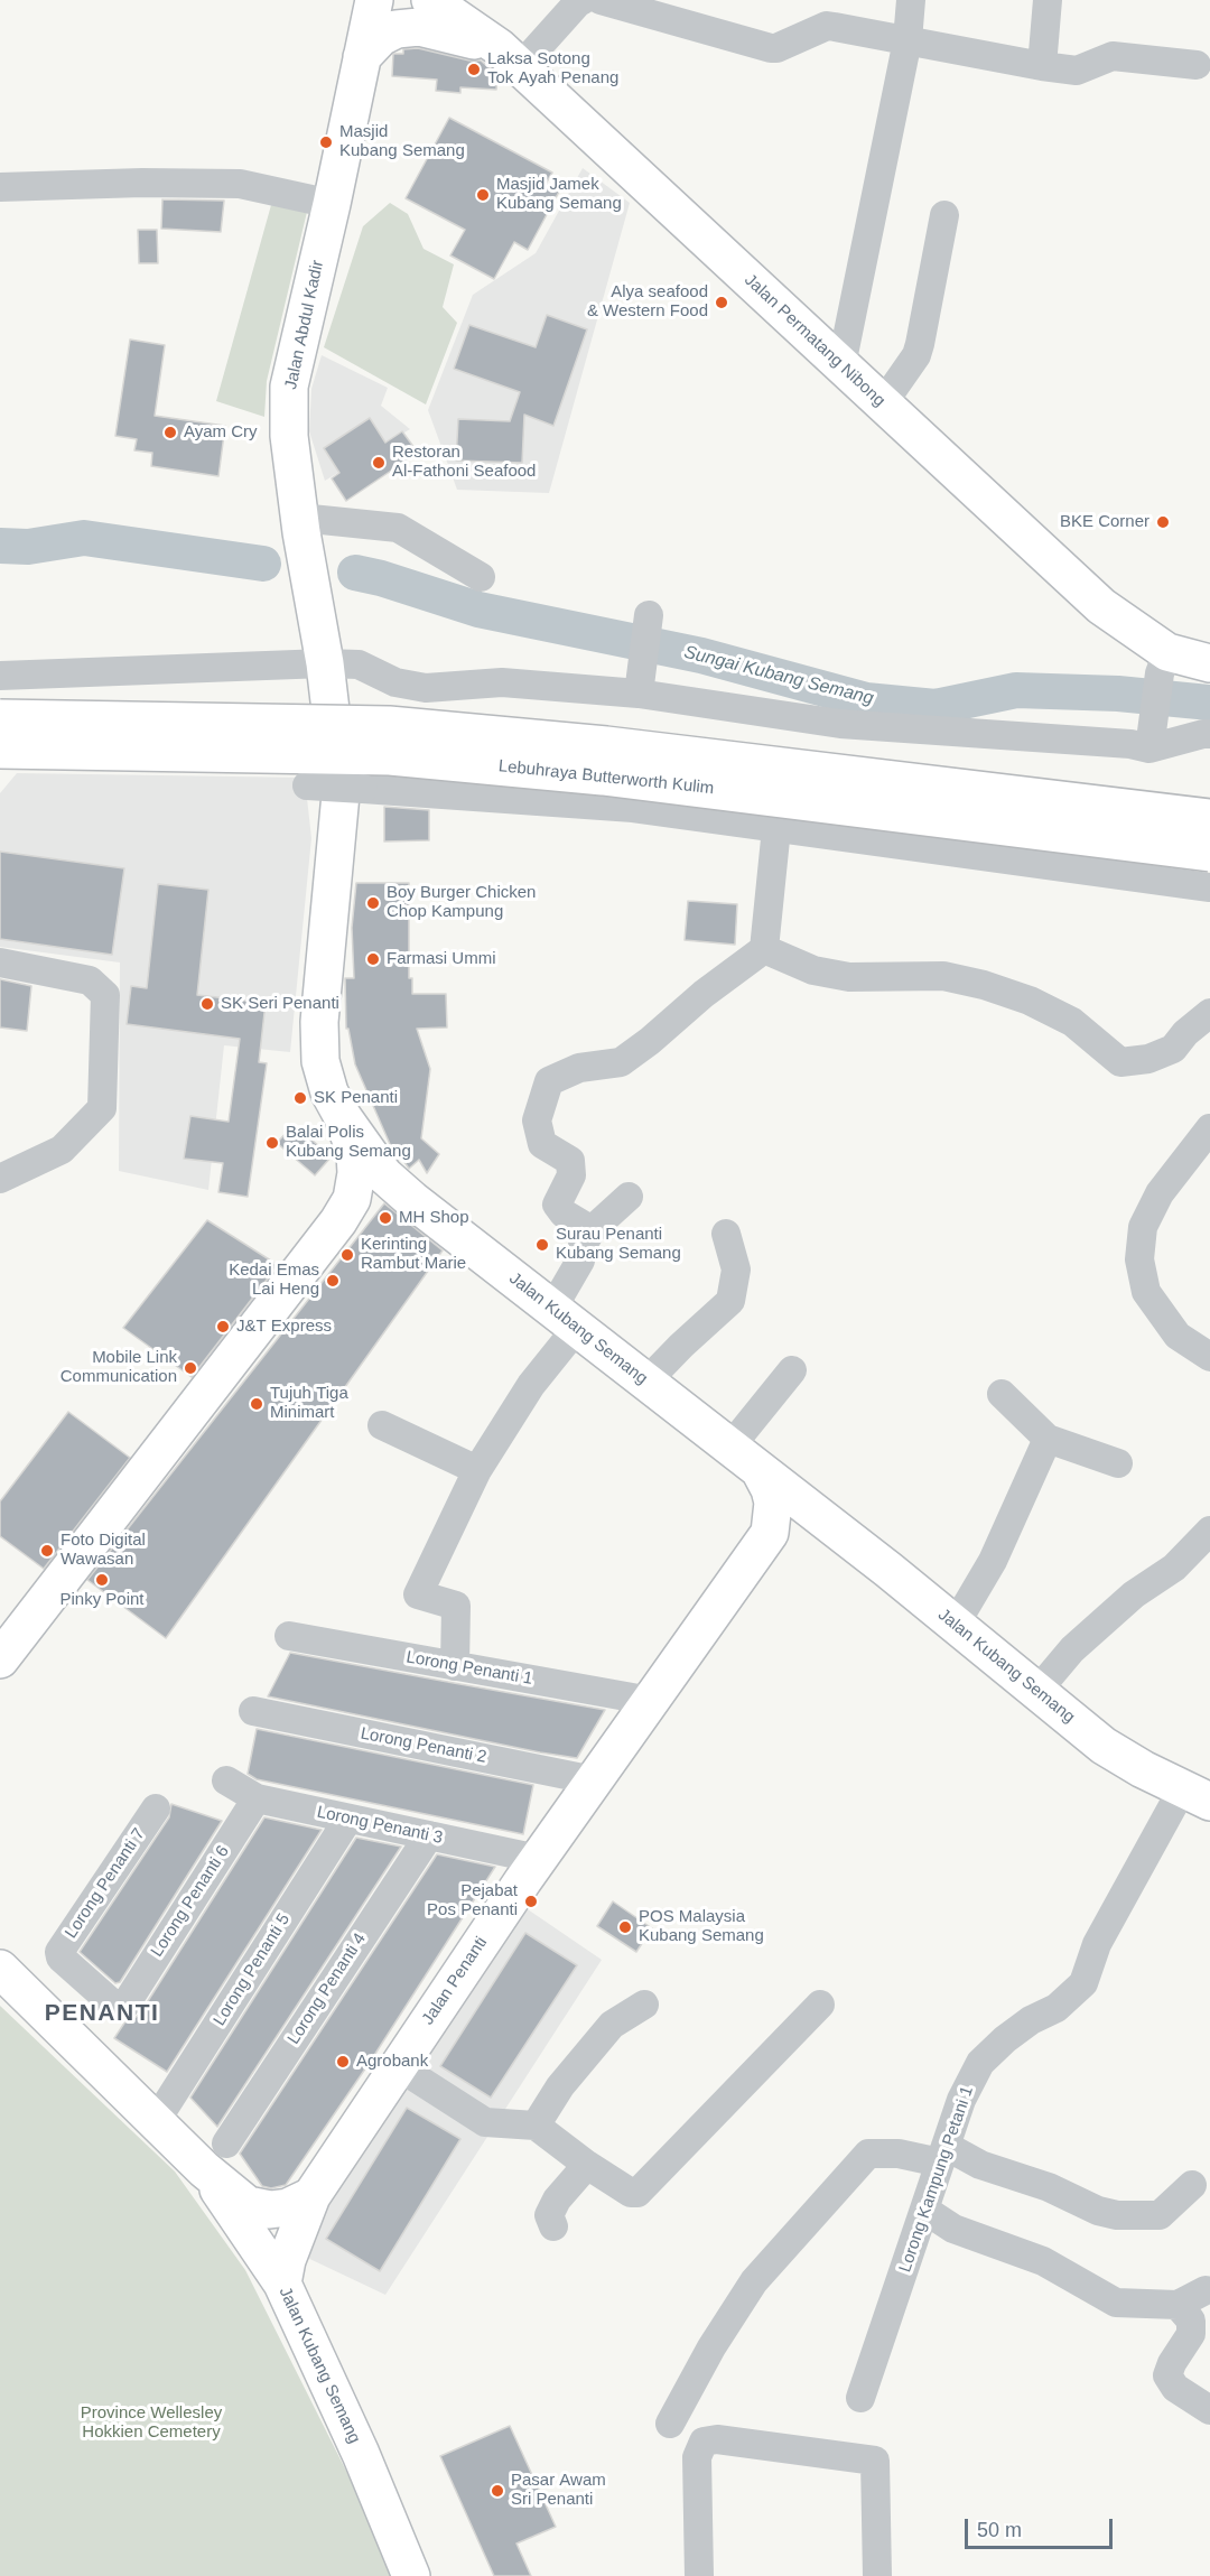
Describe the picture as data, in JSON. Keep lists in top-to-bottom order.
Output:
{
  "streets": {
    "main road": [
      "Jalan Abdul Kadir",
      "Jalan Permatang Nibong",
      "Lebuhraya Butterworth Kulim",
      "Jalan Kubang Semang",
      "Jalan Penanti"
    ],
    "street": [
      "Lorong Penanti 1",
      "Lorong Penanti 2",
      "Lorong Penanti 3",
      "Lorong Penanti 7",
      "Lorong Penanti 6",
      "Lorong Penanti 5",
      "Lorong Penanti 4",
      "Lorong Kampung Petani 1"
    ]
  },
  "crossings": [
    ["Jalan Abdul Kadir", "Jalan Kubang Semang"],
    ["Jalan Kubang Semang", "Jalan Penanti"],
    ["Jalan Kubang Semang", "Lorong Penanti 4"],
    ["Jalan Kubang Semang", "Lorong Kampung Petani 1"],
    ["Lorong Penanti 1", "Jalan Penanti"],
    ["Lorong Penanti 2", "Jalan Penanti"],
    ["Lorong Penanti 3", "Lorong Penanti 6"],
    ["Lorong Penanti 3", "Lorong Penanti 5"],
    ["Lorong Penanti 3", "Jalan Penanti"],
    ["Lorong Penanti 3", "Lorong Penanti 4"],
    ["Lorong Penanti 7", "Lorong Penanti 6"]
  ],
  "districts": ["PENANTI"],
  "water": ["Sungai Kubang Semang"],
  "parks": ["Province Wellesley Hokkien Cemetery"],
  "places": [
    "Laksa Sotong Tok Ayah Penang",
    "Masjid Kubang Semang",
    "Masjid Jamek Kubang Semang",
    "Alya seafood & Western Food",
    "Ayam Cry",
    "Restoran Al-Fathoni Seafood",
    "BKE Corner",
    "Boy Burger Chicken Chop Kampung",
    "Farmasi Ummi",
    "SK Seri Penanti",
    "SK Penanti",
    "Balai Polis Kubang Semang",
    "MH Shop",
    "Surau Penanti Kubang Semang",
    "Kerinting Rambut Marie",
    "Kedai Emas Lai Heng",
    "J&T Express",
    "Mobile Link Communication",
    "Tujuh Tiga Minimart",
    "Foto Digital Wawasan",
    "Pinky Point",
    "Pejabat Pos Penanti",
    "POS Malaysia Kubang Semang",
    "Agrobank",
    "Pasar Awam Sri Penanti"
  ],
  "scale_bar": "50 m"
}
